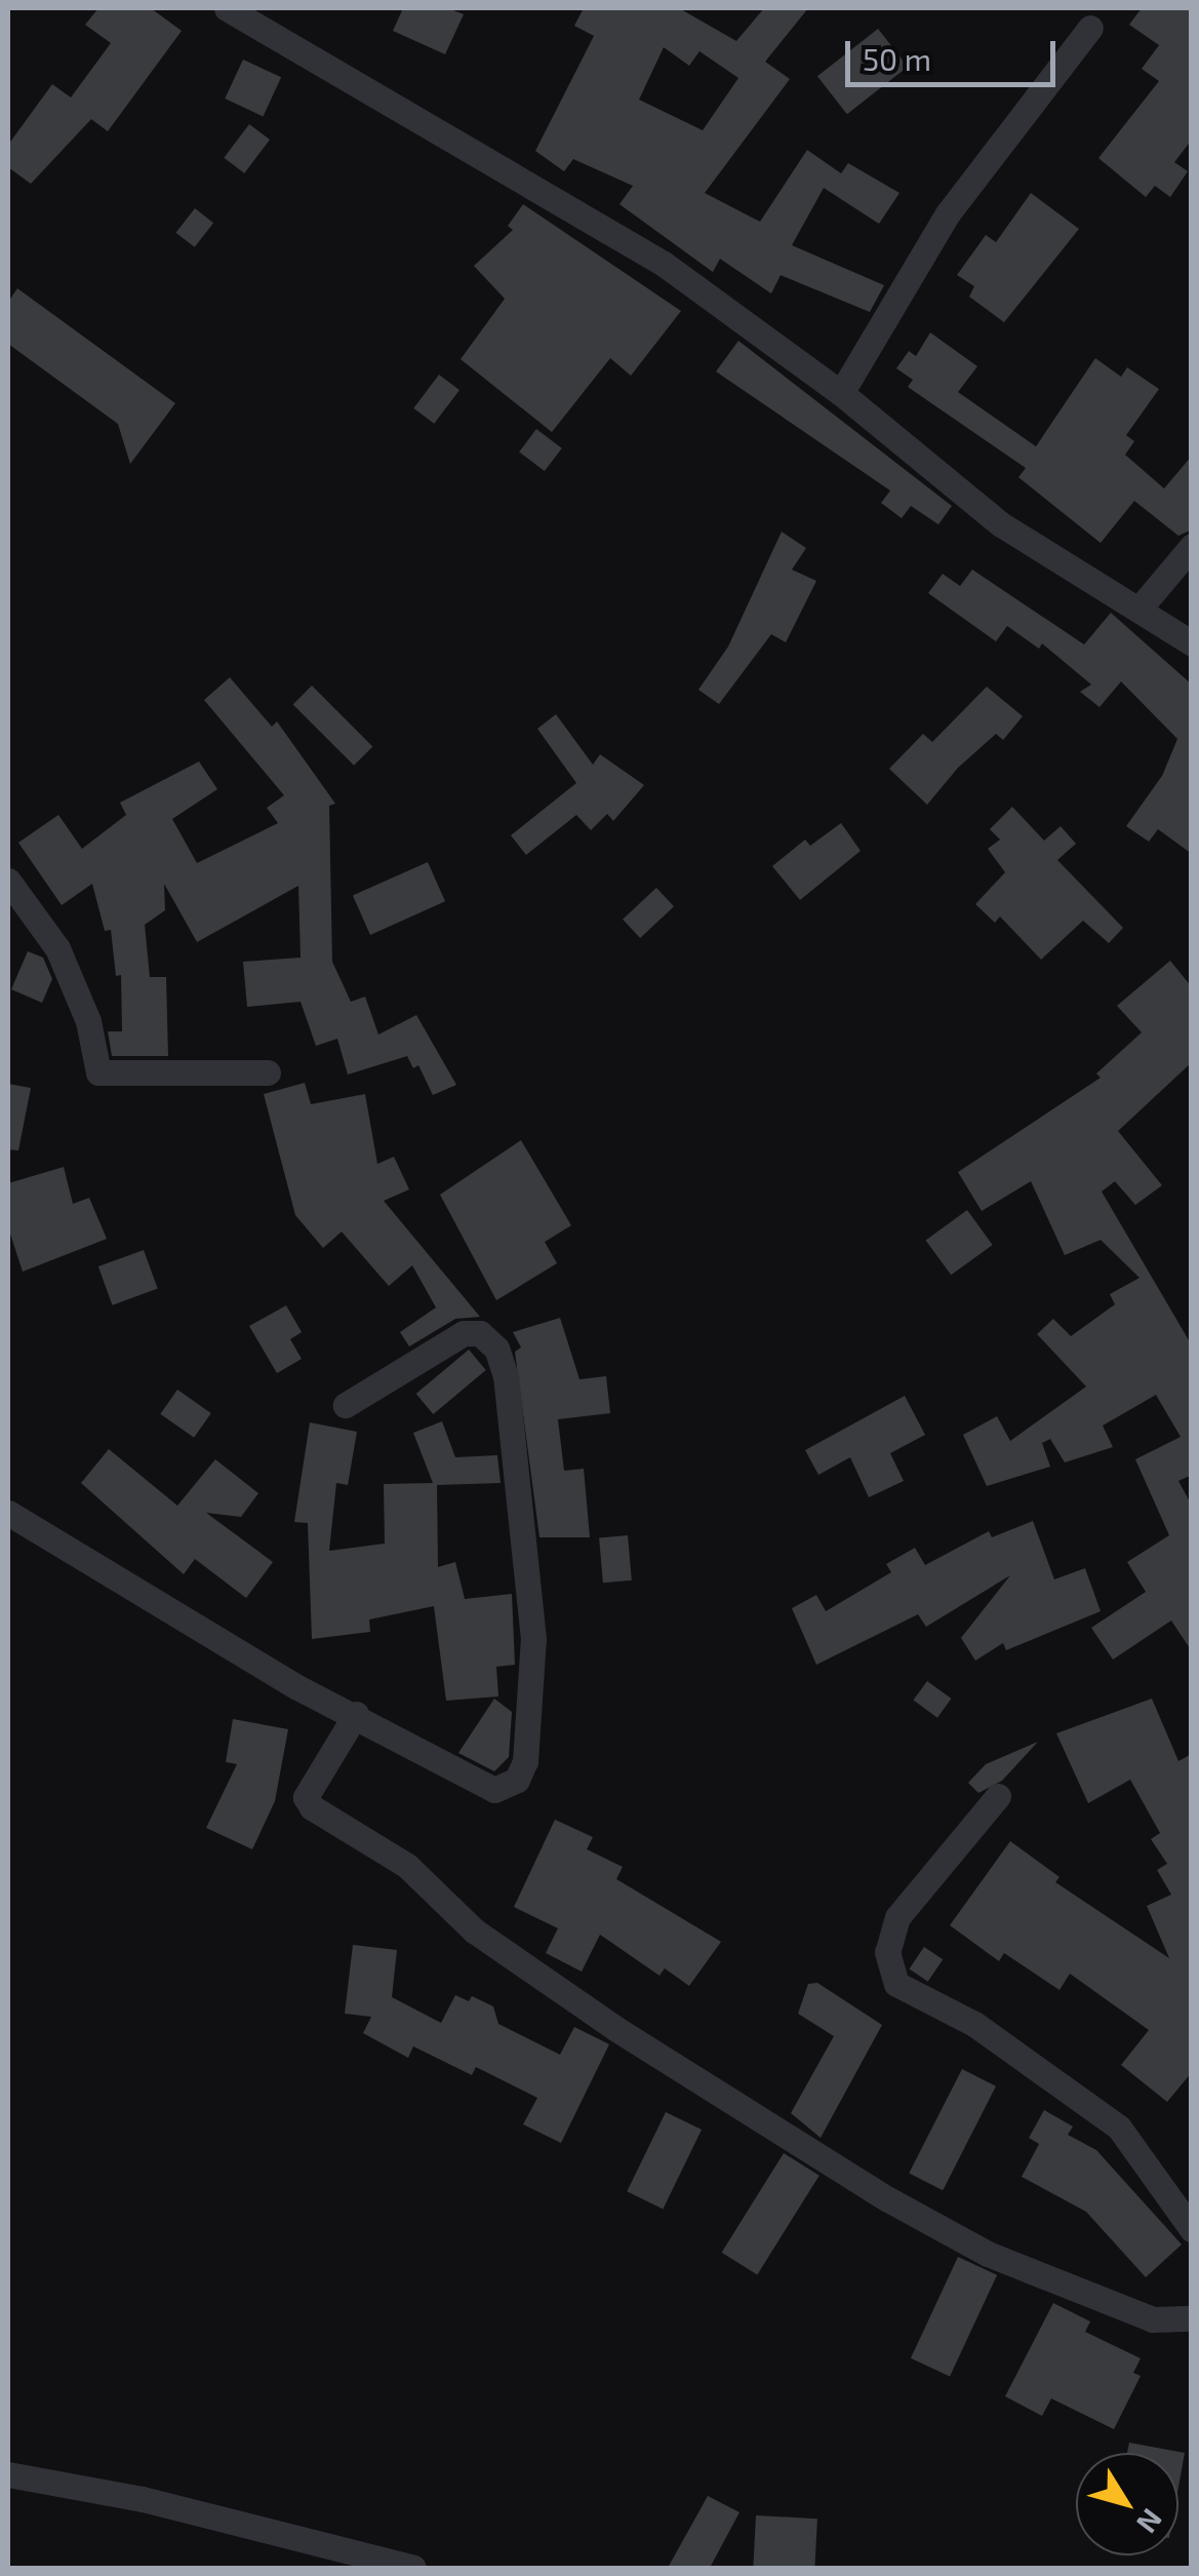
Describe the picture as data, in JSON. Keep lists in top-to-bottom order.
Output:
{
  "scale_bar": "50 m",
  "north": "bottom right"
}
